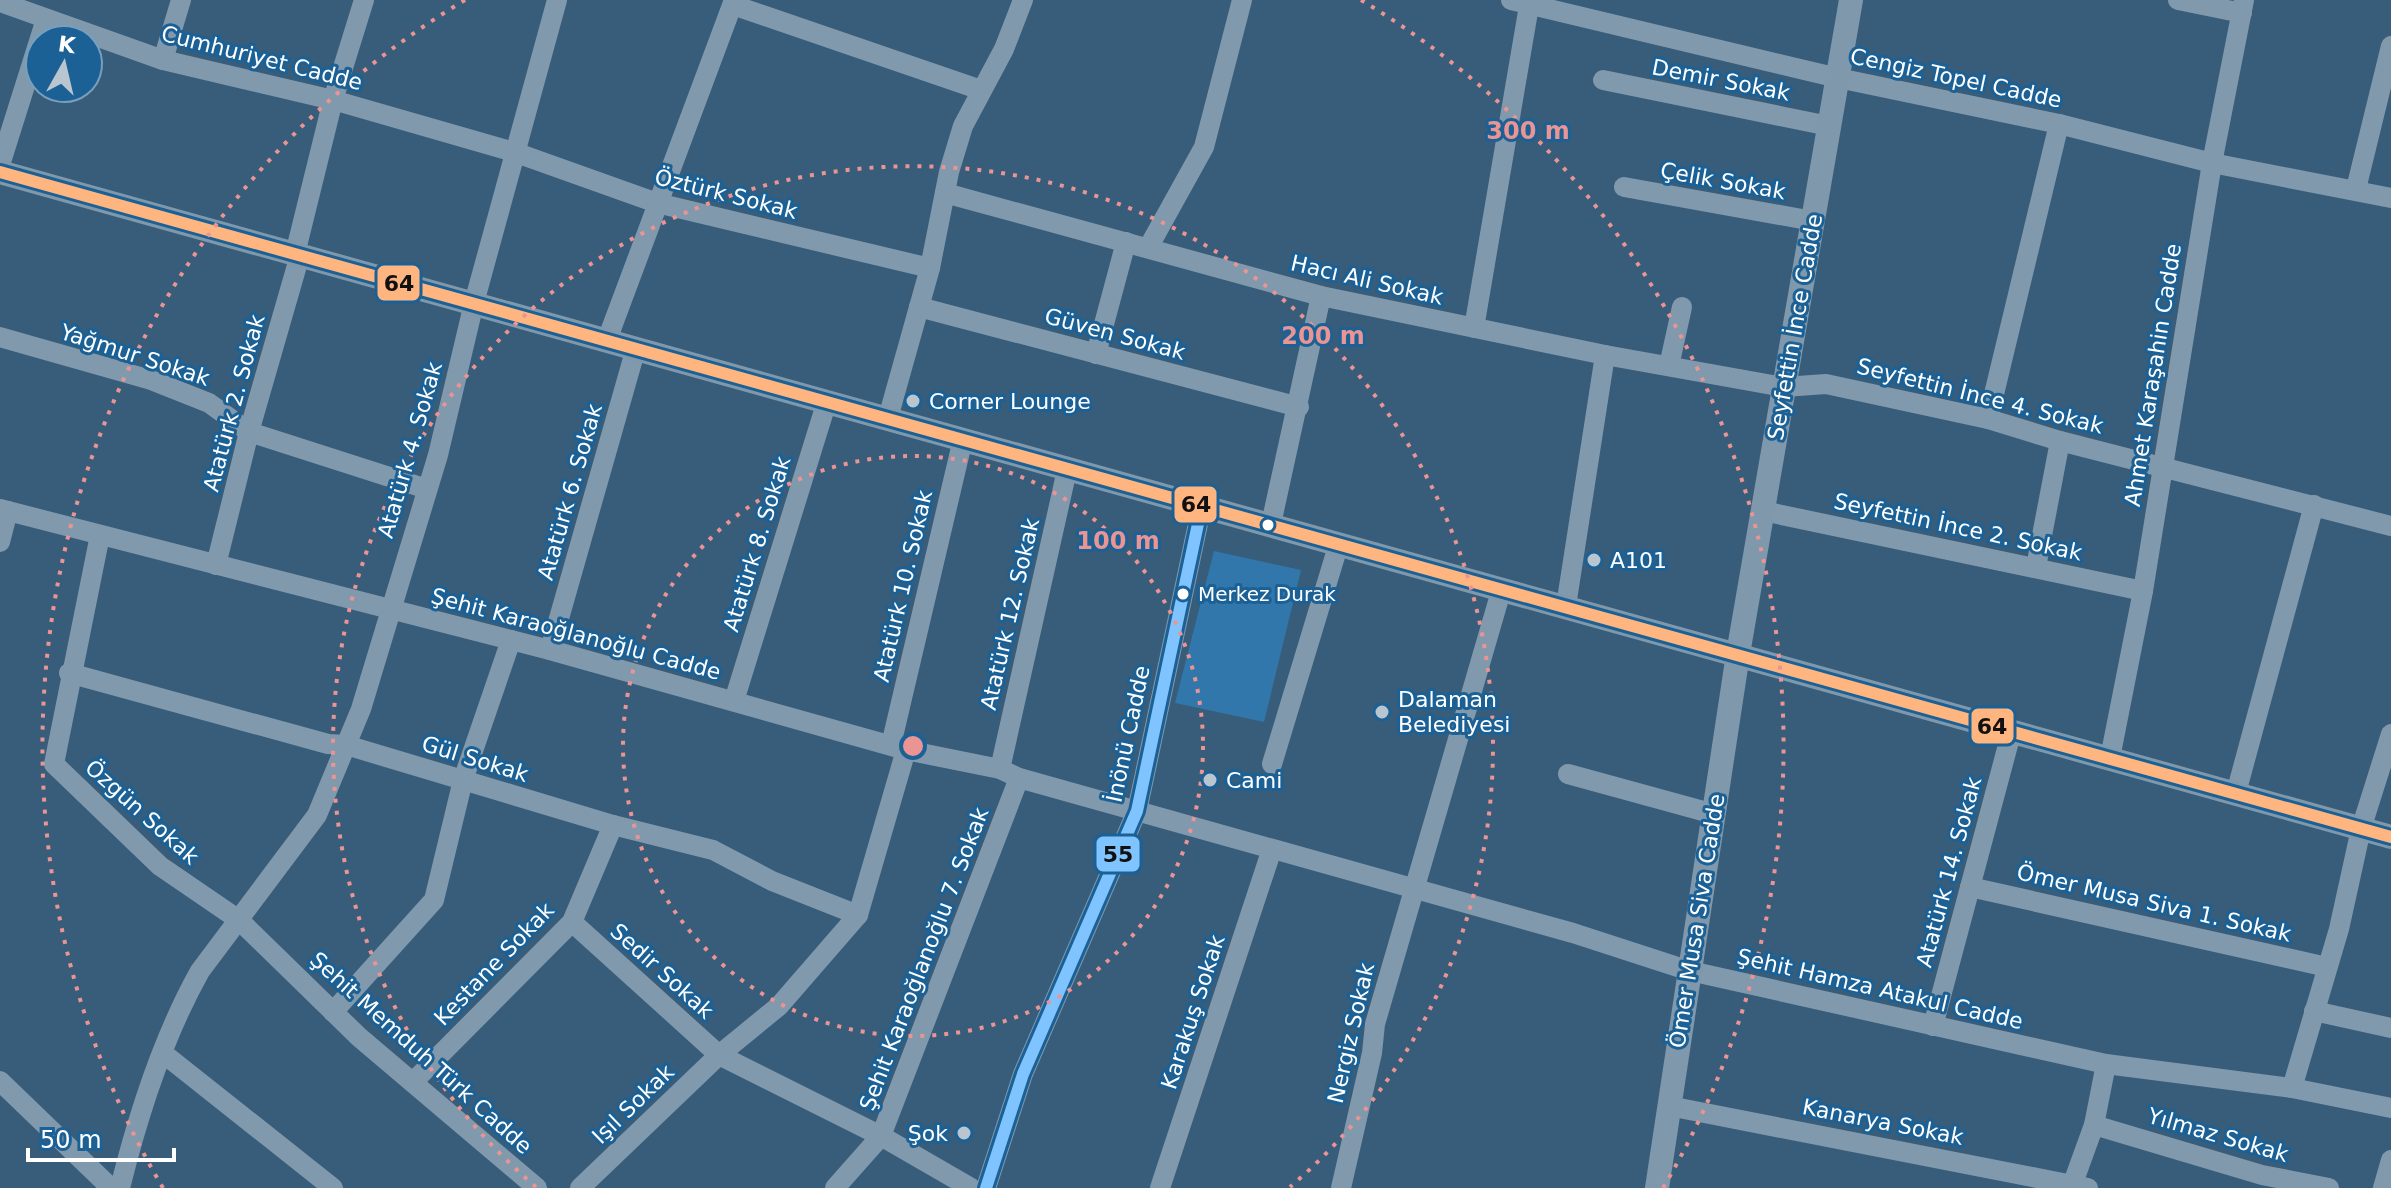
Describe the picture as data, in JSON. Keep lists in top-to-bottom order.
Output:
{
  "streets": {
    "main road": ["Seyfettin İnce Cadde", "Ömer Musa Siva Cadde"],
    "street": [
      "Cumhuriyet Cadde",
      "Cengiz Topel Cadde",
      "Demir Sokak",
      "Çelik Sokak",
      "Öztürk Sokak",
      "Hacı Ali Sokak",
      "Güven Sokak",
      "Yağmur Sokak",
      "Ahmet Karaşahin Cadde",
      "Seyfettin İnce 4. Sokak",
      "Atatürk 2. Sokak",
      "Atatürk 4. Sokak",
      "Atatürk 6. Sokak",
      "Seyfettin İnce 2. Sokak",
      "Atatürk 8. Sokak",
      "Atatürk 10. Sokak",
      "Atatürk 12. Sokak",
      "Şehit Karaoğlanoğlu Cadde",
      "İnönü Cadde",
      "Gül Sokak",
      "Özgün Sokak",
      "Atatürk 14. Sokak",
      "Ömer Musa Siva 1. Sokak",
      "Şehit Karaoğlanoğlu 7. Sokak",
      "Kestane Sokak",
      "Sedir Sokak",
      "Şehit Hamza Atakul Cadde",
      "Karakuş Sokak",
      "Nergiz Sokak",
      "Şehit Memduh Türk Cadde",
      "Işıl Sokak",
      "Kanarya Sokak",
      "Yılmaz Sokak"
    ]
  },
  "crossings": [
    ["Cumhuriyet Cadde", "Öztürk Sokak"],
    ["Cumhuriyet Cadde", "Atatürk 2. Sokak"],
    ["Cumhuriyet Cadde", "Atatürk 4. Sokak"],
    ["Cengiz Topel Cadde", "Seyfettin İnce Cadde"],
    ["Cengiz Topel Cadde", "Ahmet Karaşahin Cadde"],
    ["Demir Sokak", "Seyfettin İnce Cadde"],
    ["Çelik Sokak", "Seyfettin İnce Cadde"],
    ["Öztürk Sokak", "Atatürk 4. Sokak"],
    ["Hacı Ali Sokak", "Seyfettin İnce Cadde"],
    ["Hacı Ali Sokak", "Seyfettin İnce 4. Sokak"],
    ["Seyfettin İnce Cadde", "Seyfettin İnce 4. Sokak"],
    ["Seyfettin İnce Cadde", "Seyfettin İnce 2. Sokak"],
    ["Seyfettin İnce Cadde", "Ömer Musa Siva Cadde"],
    ["Yağmur Sokak", "Atatürk 2. Sokak"],
    ["Yağmur Sokak", "Atatürk 4. Sokak"],
    ["Ahmet Karaşahin Cadde", "Seyfettin İnce 4. Sokak"],
    ["Ahmet Karaşahin Cadde", "Seyfettin İnce 2. Sokak"],
    ["Atatürk 2. Sokak", "Şehit Karaoğlanoğlu Cadde"],
    ["Atatürk 4. Sokak", "Şehit Karaoğlanoğlu Cadde"],
    ["Atatürk 4. Sokak", "Gül Sokak"],
    ["Atatürk 4. Sokak", "Özgün Sokak"],
    ["Atatürk 4. Sokak", "Şehit Memduh Türk Cadde"],
    ["Atatürk 6. Sokak", "Şehit Karaoğlanoğlu Cadde"],
    ["Atatürk 8. Sokak", "Şehit Karaoğlanoğlu Cadde"],
    ["Atatürk 10. Sokak", "Şehit Karaoğlanoğlu Cadde"],
    ["Atatürk 10. Sokak", "Gül Sokak"],
    ["Atatürk 10. Sokak", "Işıl Sokak"],
    ["Atatürk 12. Sokak", "Şehit Karaoğlanoğlu Cadde"],
    ["Şehit Karaoğlanoğlu Cadde", "İnönü Cadde"],
    ["Şehit Karaoğlanoğlu Cadde", "Şehit Karaoğlanoğlu 7. Sokak"],
    ["Şehit Karaoğlanoğlu Cadde", "Şehit Hamza Atakul Cadde"],
    ["İnönü Cadde", "Şehit Hamza Atakul Cadde"],
    ["Gül Sokak", "Özgün Sokak"],
    ["Gül Sokak", "Kestane Sokak"],
    ["Gül Sokak", "Işıl Sokak"],
    ["Özgün Sokak", "Şehit Memduh Türk Cadde"],
    ["Atatürk 14. Sokak", "Ömer Musa Siva 1. Sokak"],
    ["Atatürk 14. Sokak", "Şehit Hamza Atakul Cadde"],
    ["Ömer Musa Siva Cadde", "Şehit Hamza Atakul Cadde"],
    ["Ömer Musa Siva Cadde", "Kanarya Sokak"],
    ["Şehit Karaoğlanoğlu 7. Sokak", "Sedir Sokak"],
    ["Kestane Sokak", "Sedir Sokak"],
    ["Kestane Sokak", "Şehit Memduh Türk Cadde"],
    ["Sedir Sokak", "Işıl Sokak"],
    ["Şehit Hamza Atakul Cadde", "Karakuş Sokak"],
    ["Şehit Hamza Atakul Cadde", "Nergiz Sokak"]
  ],
  "places": [
    "Corner Lounge",
    "A101",
    "Merkez Durak",
    "Dalaman Belediyesi",
    "Cami",
    "Şok"
  ],
  "lines": ["transit line 64", "transit line 55"],
  "scale_bar": "50 m",
  "north": "top",
  "rings": ["300 m", "200 m", "100 m"]
}
